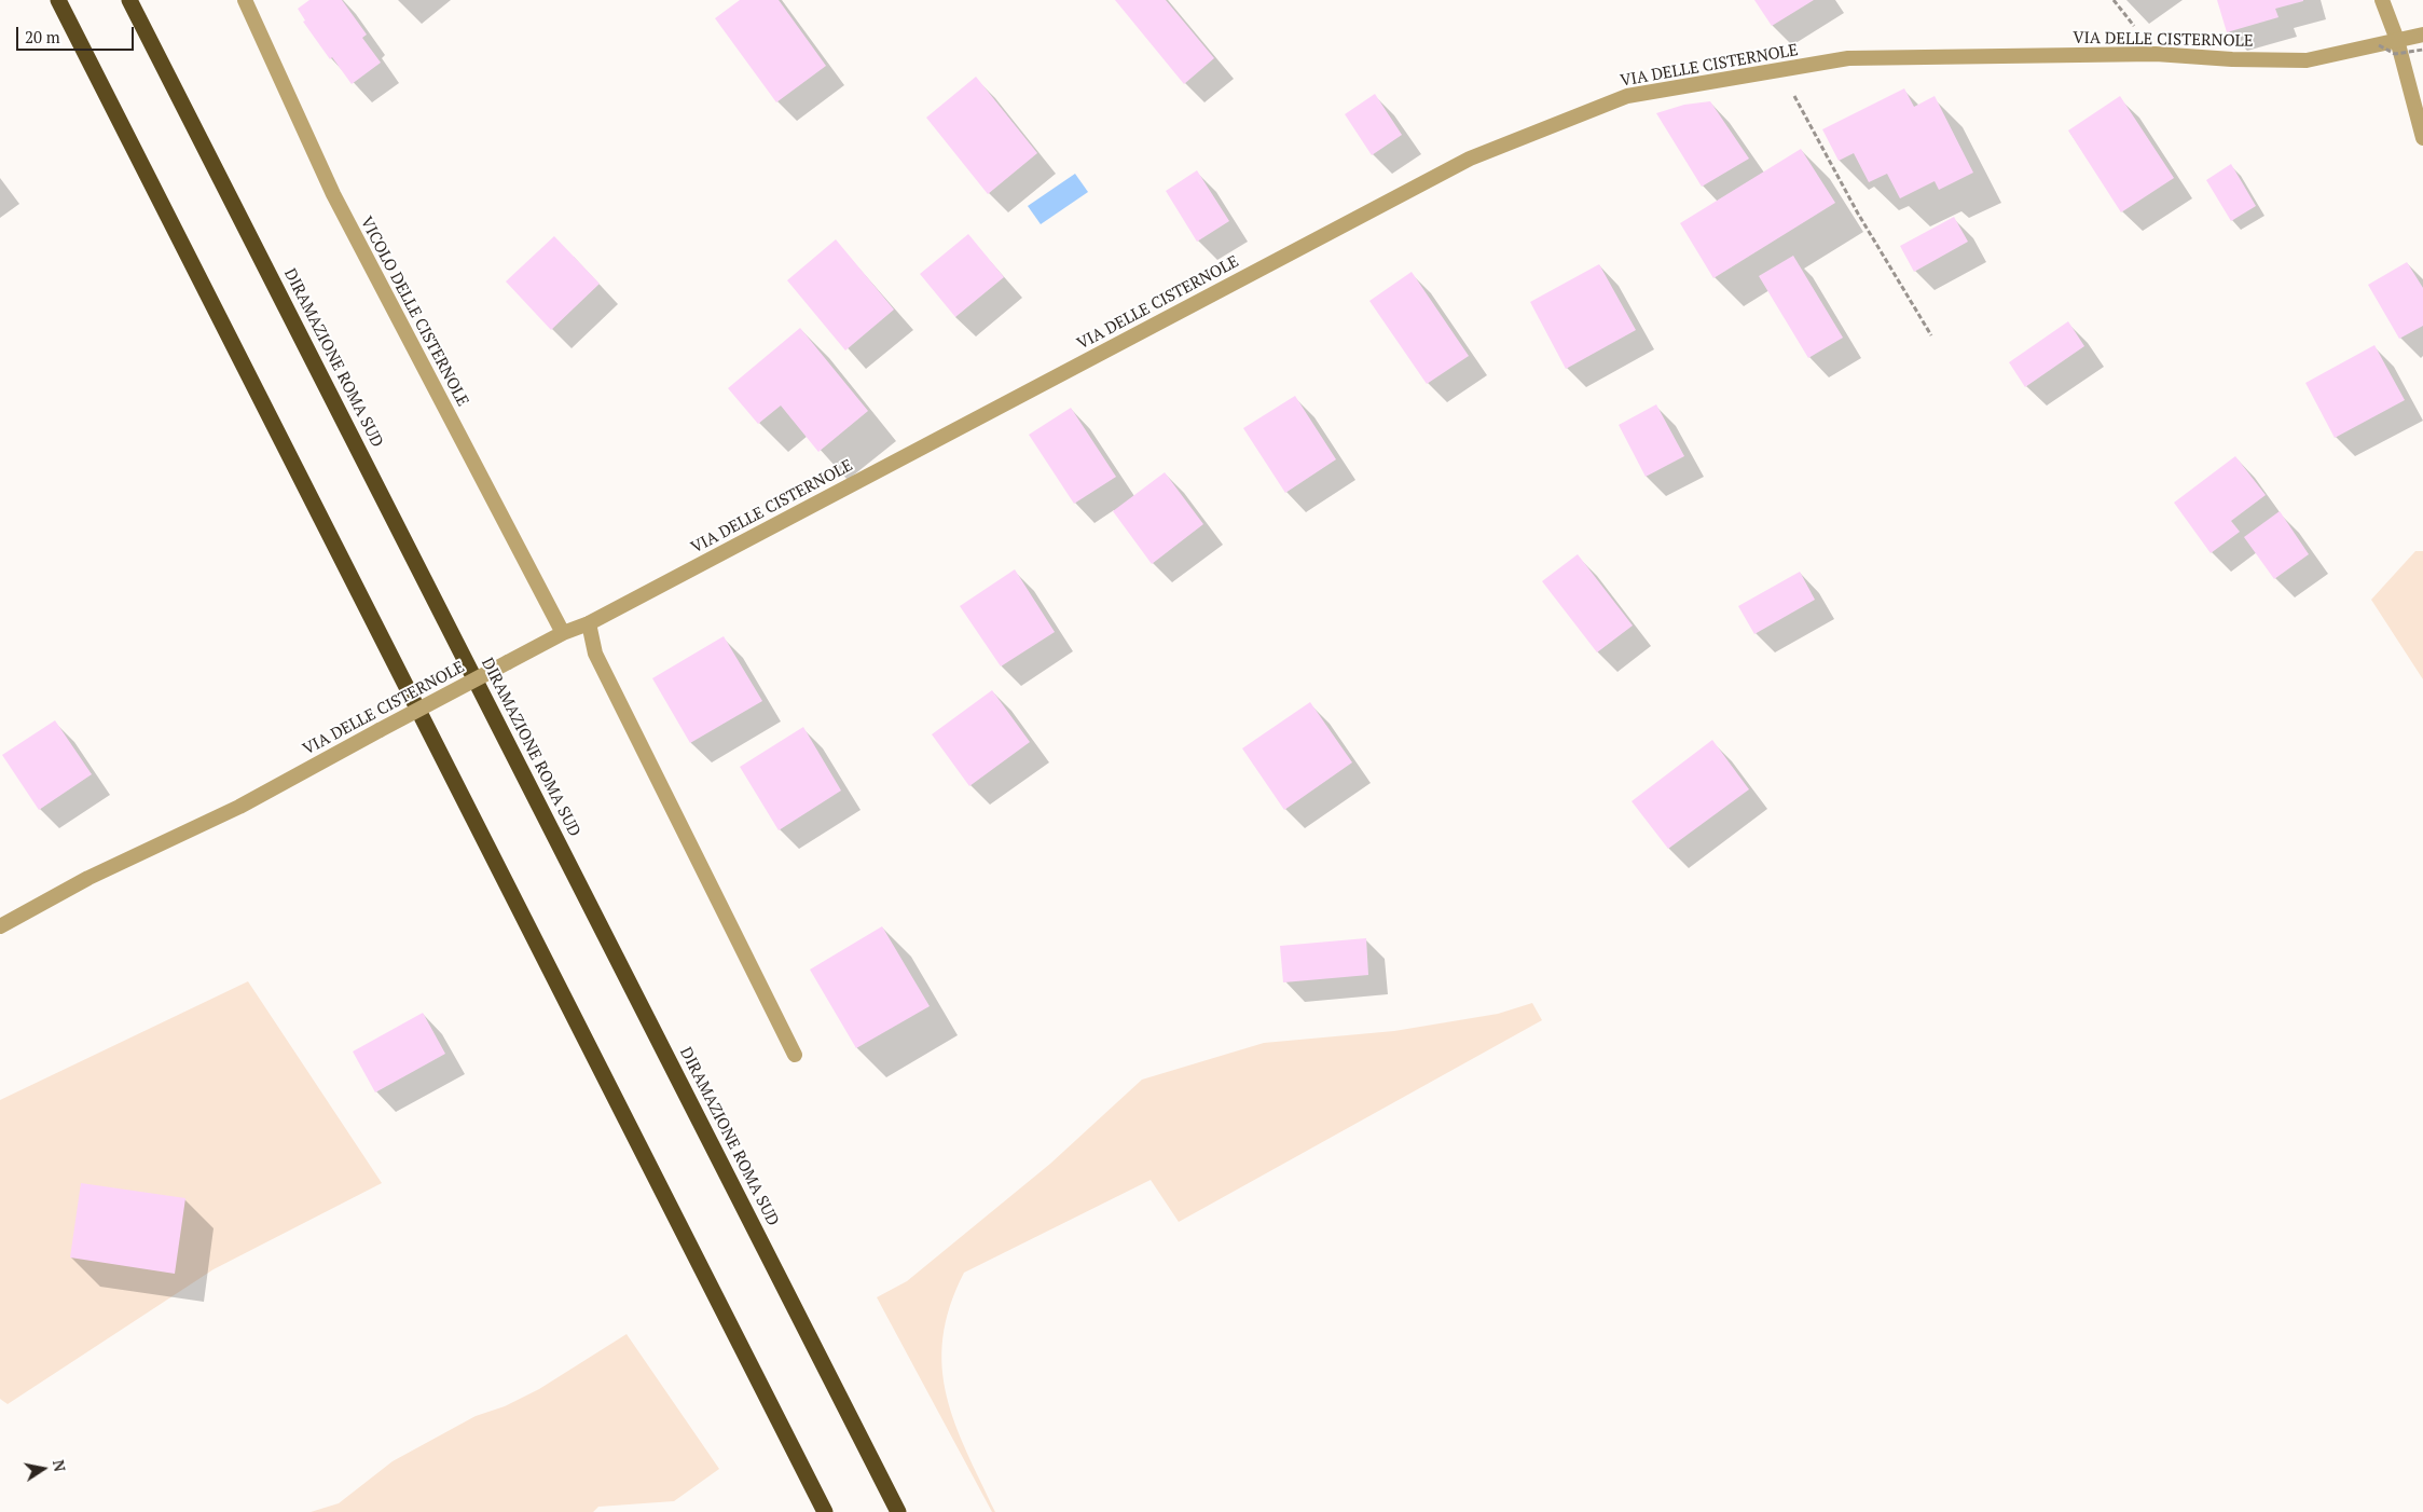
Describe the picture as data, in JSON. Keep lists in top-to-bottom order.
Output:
{
  "streets": {
    "highway": ["DIRAMAZIONE ROMA SUD"],
    "street": ["VIA DELLE CISTERNOLE", "VICOLO DELLE CISTERNOLE"]
  },
  "crossings": [
    ["VIA DELLE CISTERNOLE", "VICOLO DELLE CISTERNOLE"]
  ],
  "scale_bar": "20 m",
  "north": "right"
}
